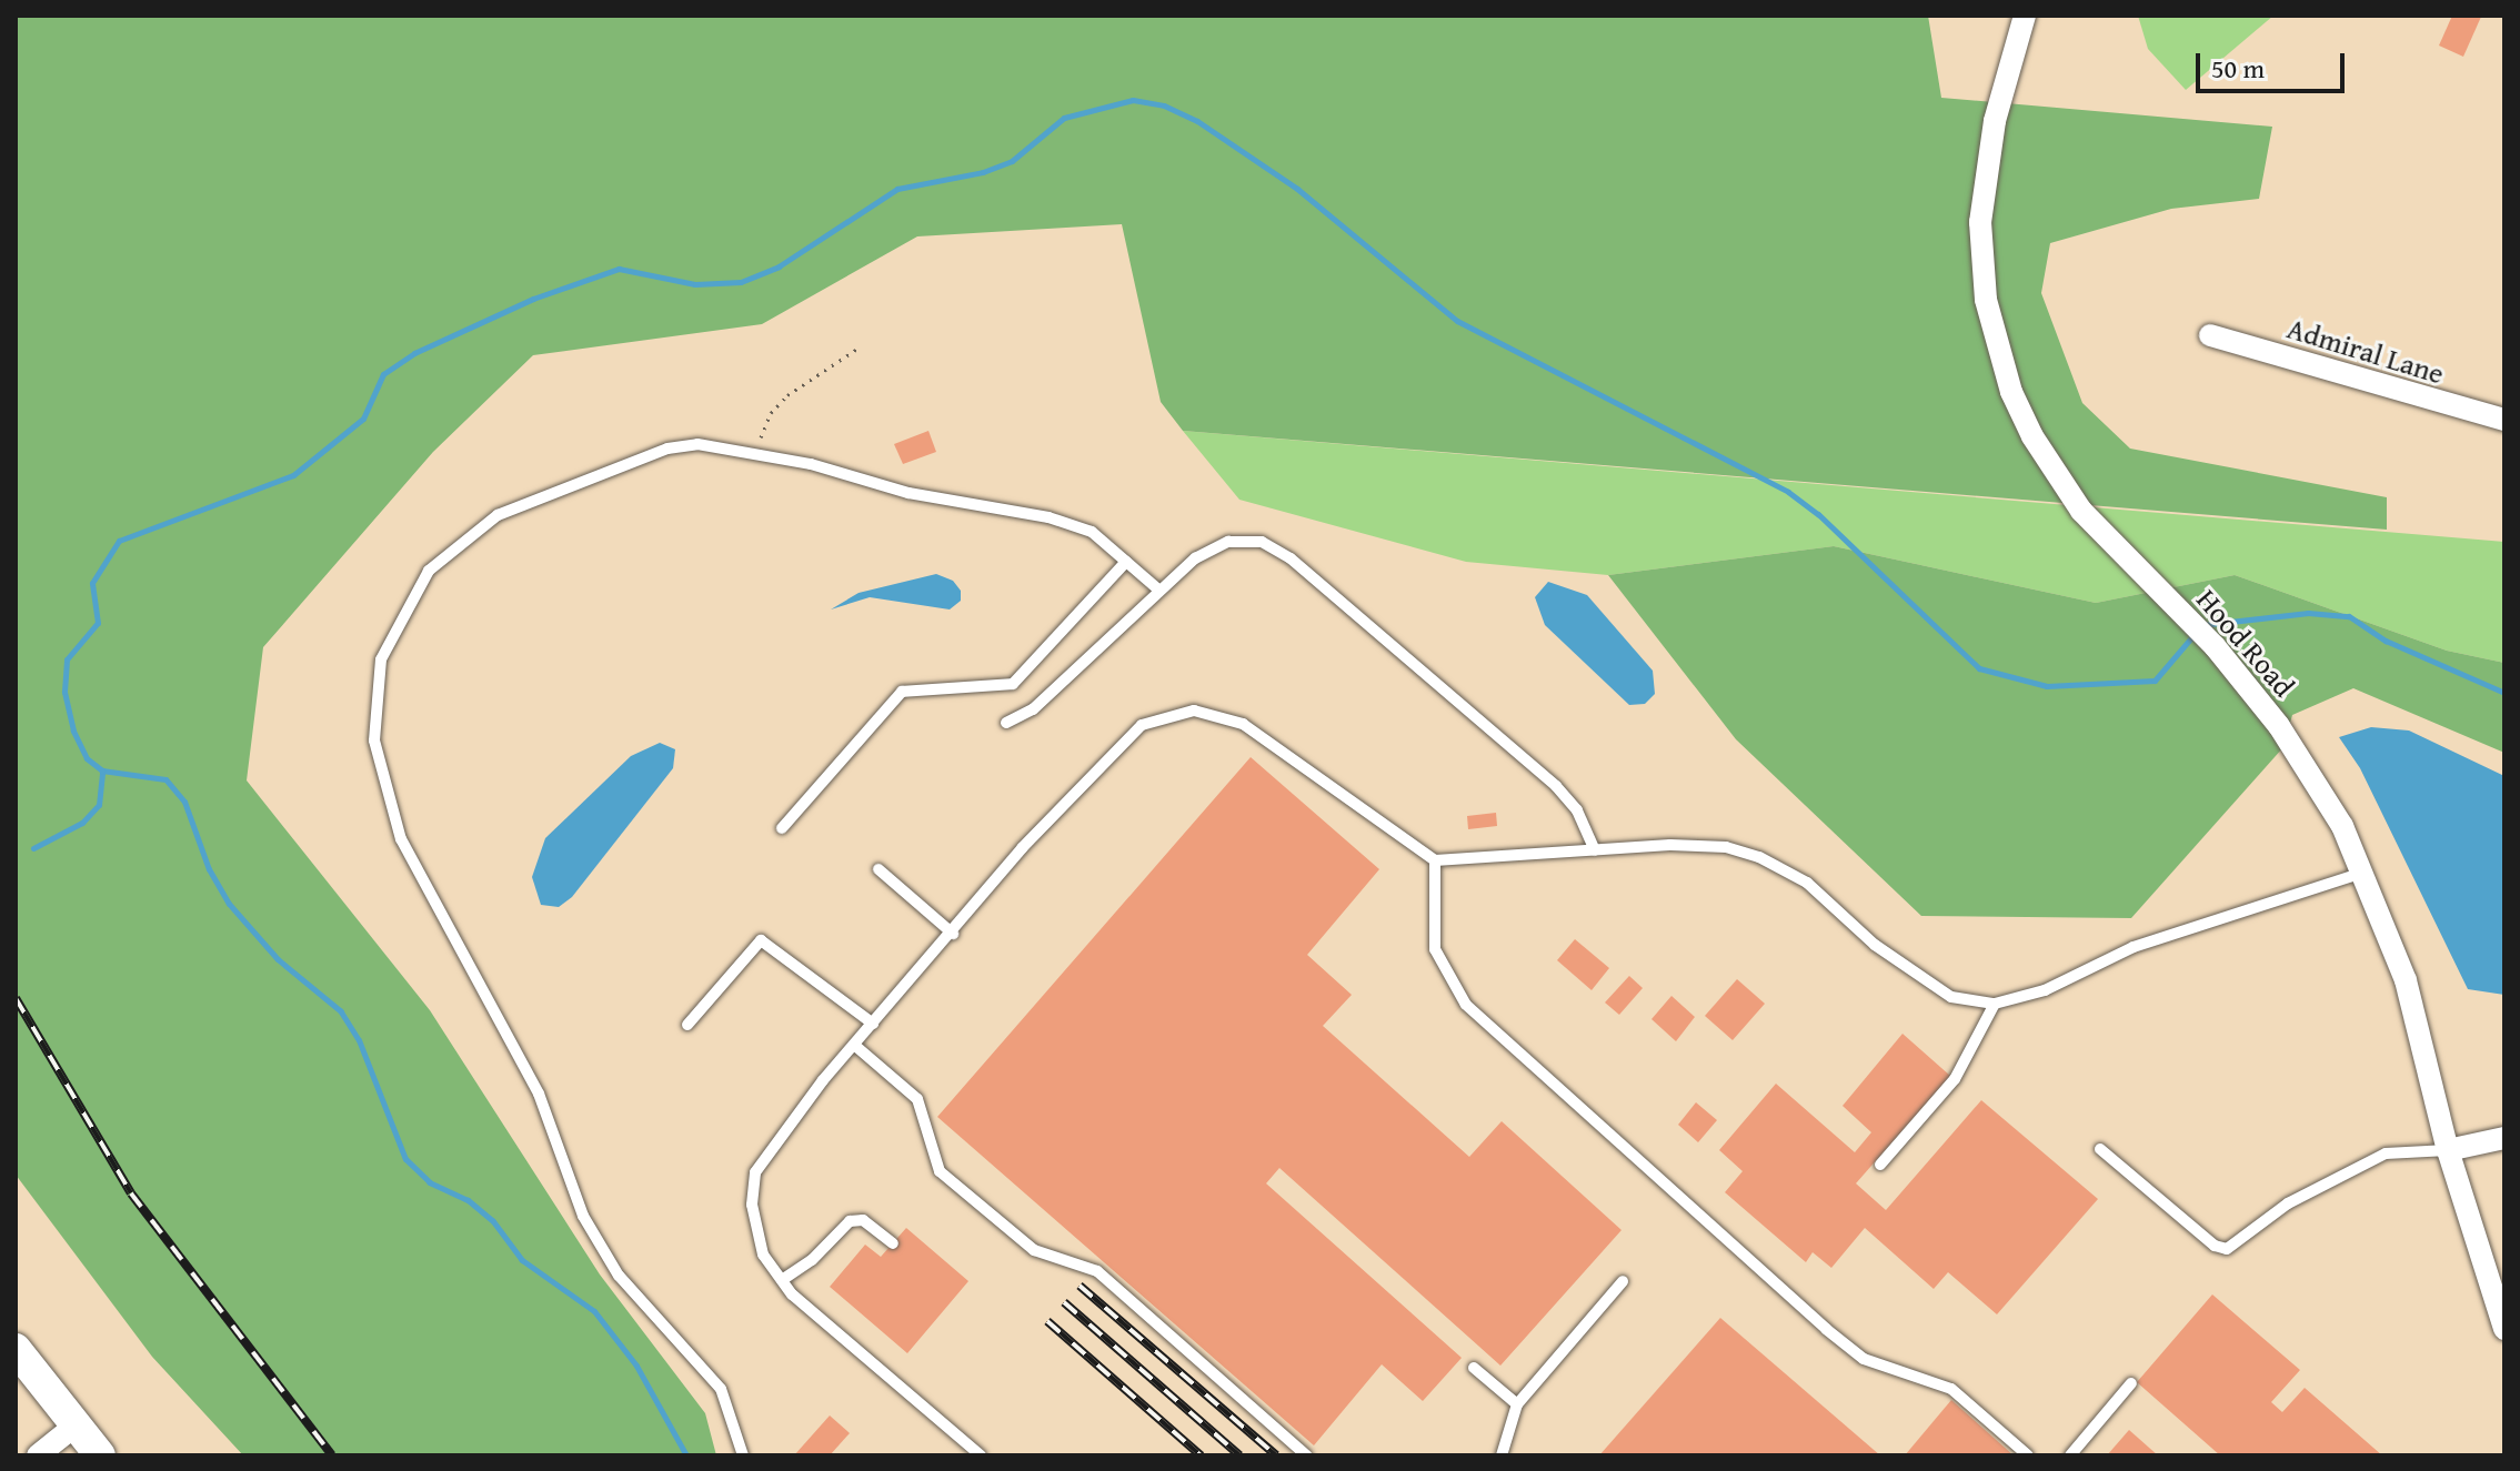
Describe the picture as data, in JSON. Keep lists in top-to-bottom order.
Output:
{
  "streets": {
    "street": ["Admiral Lane", "Hood Road"]
  },
  "scale_bar": "50 m"
}
